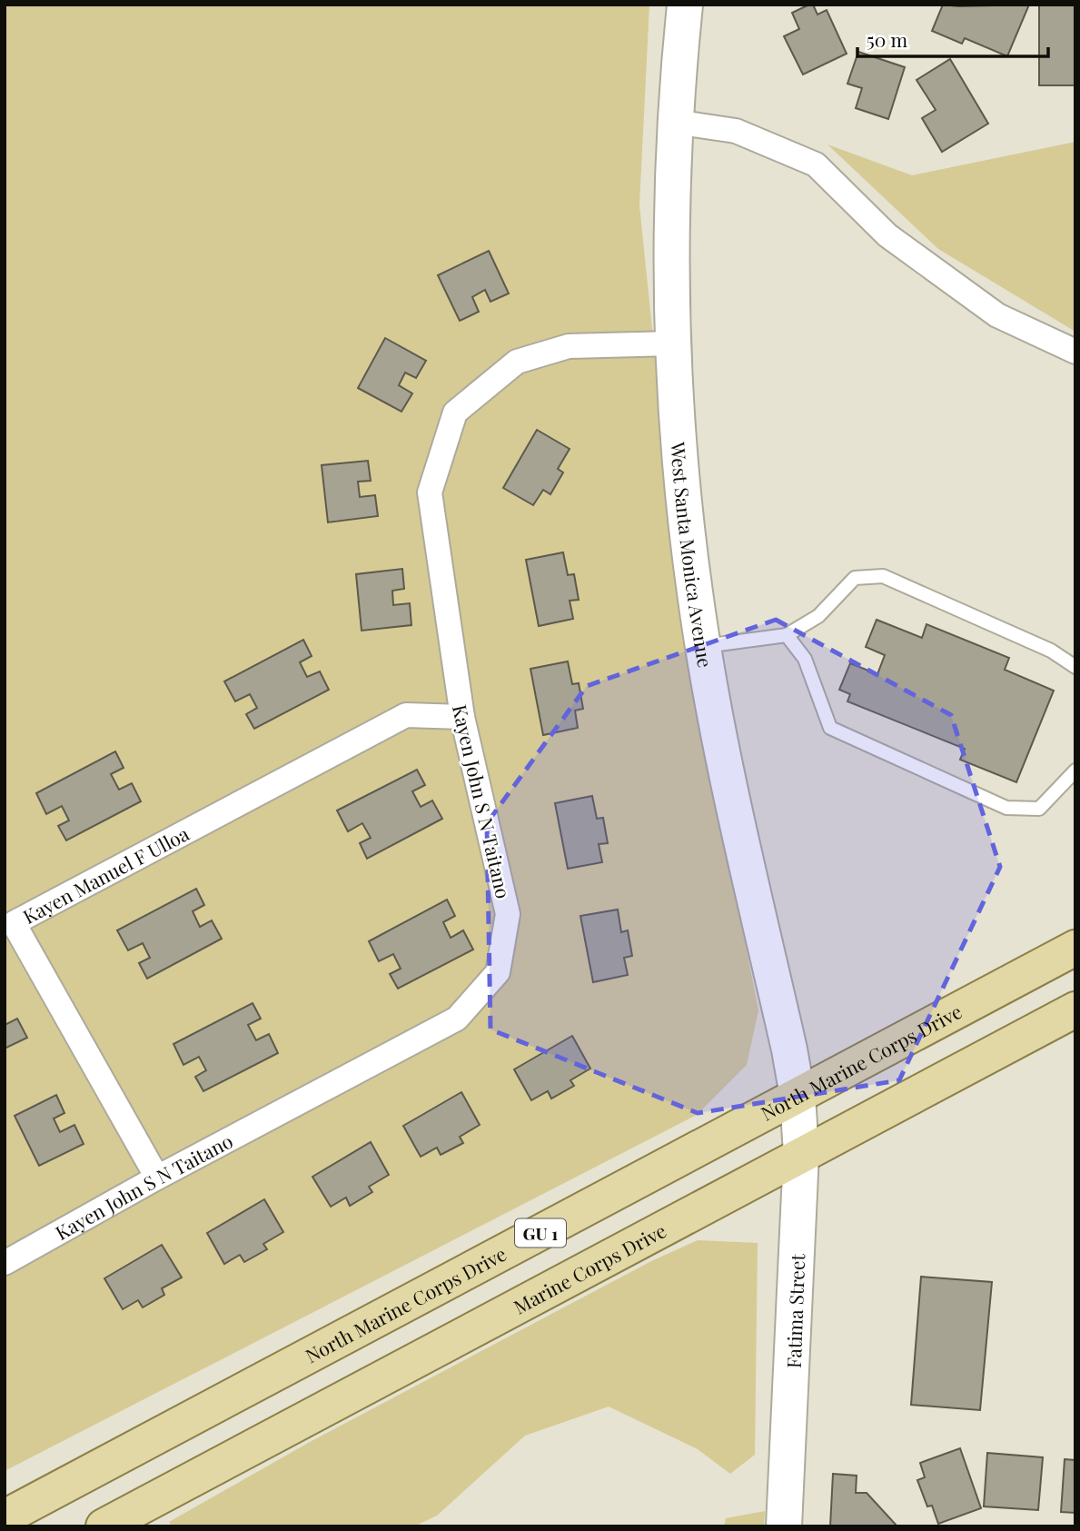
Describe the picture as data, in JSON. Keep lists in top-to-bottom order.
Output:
{
  "streets": {
    "main road": [
      "West Santa Monica Avenue",
      "North Marine Corps Drive",
      "GU 1",
      "Marine Corps Drive",
      "Fatima Street"
    ],
    "street": ["Kayen John S N Taitano", "Kayen Manuel F Ulloa"]
  },
  "crossings": [
    ["West Santa Monica Avenue", "Kayen John S N Taitano"],
    ["West Santa Monica Avenue", "North Marine Corps Drive"],
    ["West Santa Monica Avenue", "Fatima Street"],
    ["Kayen John S N Taitano", "Kayen Manuel F Ulloa"],
    ["North Marine Corps Drive", "Fatima Street"],
    ["Marine Corps Drive", "Fatima Street"]
  ],
  "scale_bar": "50 m"
}
